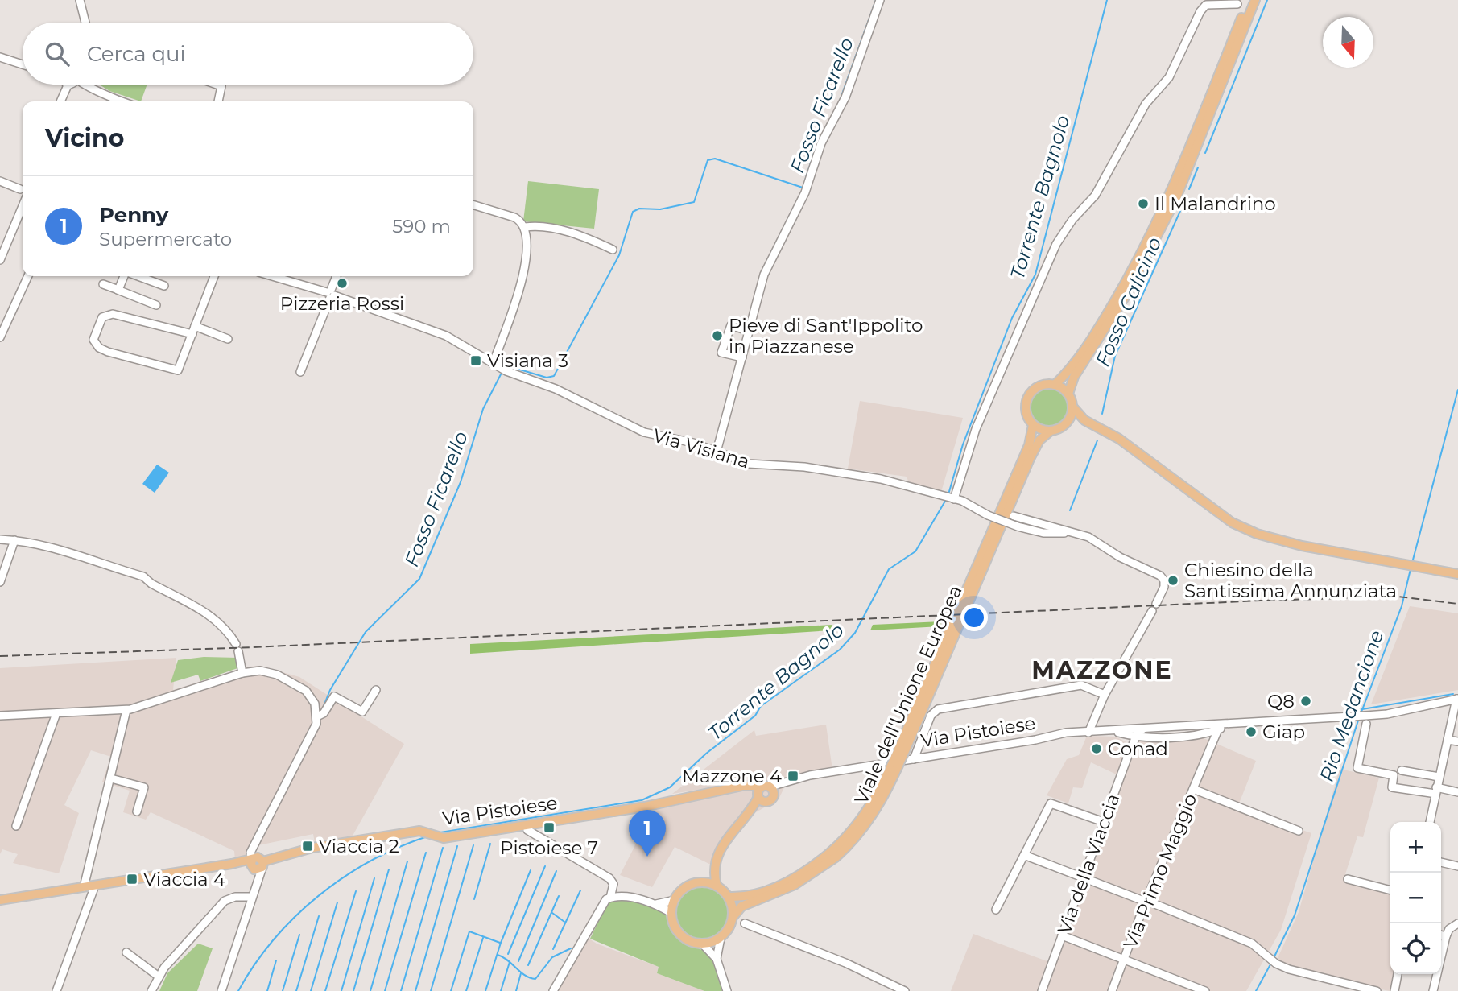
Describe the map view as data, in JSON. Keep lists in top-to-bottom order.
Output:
{
  "streets": {
    "main road": ["Viale dell'Unione Europea", "Via Pistoiese"],
    "street": ["Via Visiana", "Via della Viaccia", "Via Primo Maggio"]
  },
  "crossings": [
    ["Via Pistoiese", "Via della Viaccia"],
    ["Via Pistoiese", "Via Primo Maggio"]
  ],
  "districts": ["MAZZONE"],
  "water": [
    "Fosso Ficarello",
    "Torrente Bagnolo",
    "Fosso Calicino",
    "Rio Medancione"
  ],
  "places": {
    "other": [
      "Il Malandrino",
      "Pizzeria Rossi",
      "Pieve di Sant'Ippolito in Piazzanese",
      "Chiesino della Santissima Annunziata",
      "Q8",
      "Giap",
      "Conad"
    ],
    "transit": [
      "Visiana 3",
      "Mazzone 4",
      "Pistoiese 7",
      "Viaccia 2",
      "Viaccia 4"
    ]
  },
  "north": "bottom",
  "page": {
    "search": "Cerca qui",
    "heading": "Vicino",
    "list": [
      {
        "mark": "1",
        "name": "Penny",
        "note": "Supermercato",
        "value": "590 m"
      }
    ],
    "pins": "1",
    "map_buttons": ["+", "−"]
  }
}
